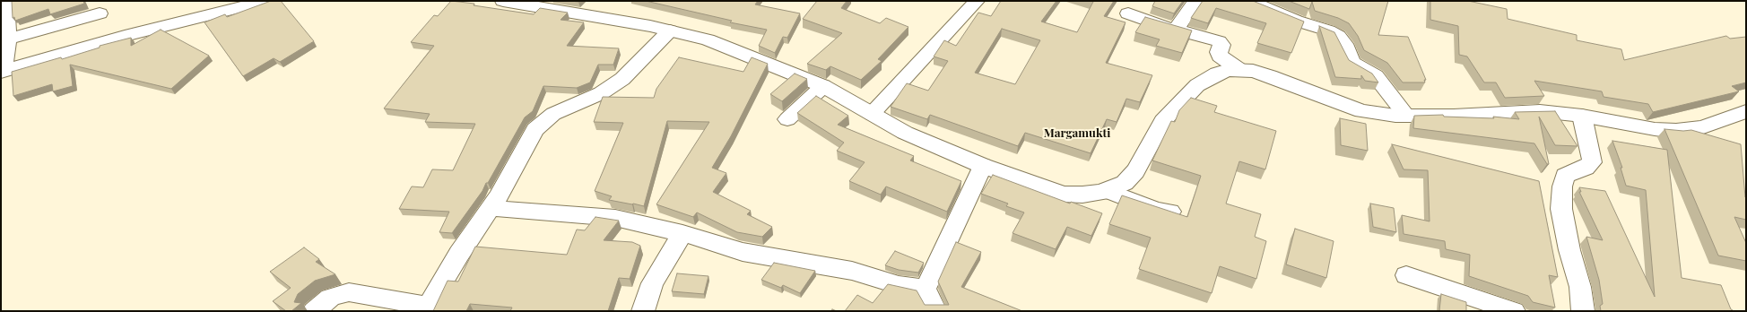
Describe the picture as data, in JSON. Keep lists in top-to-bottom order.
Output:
{
  "districts": ["Margamukti"]
}
